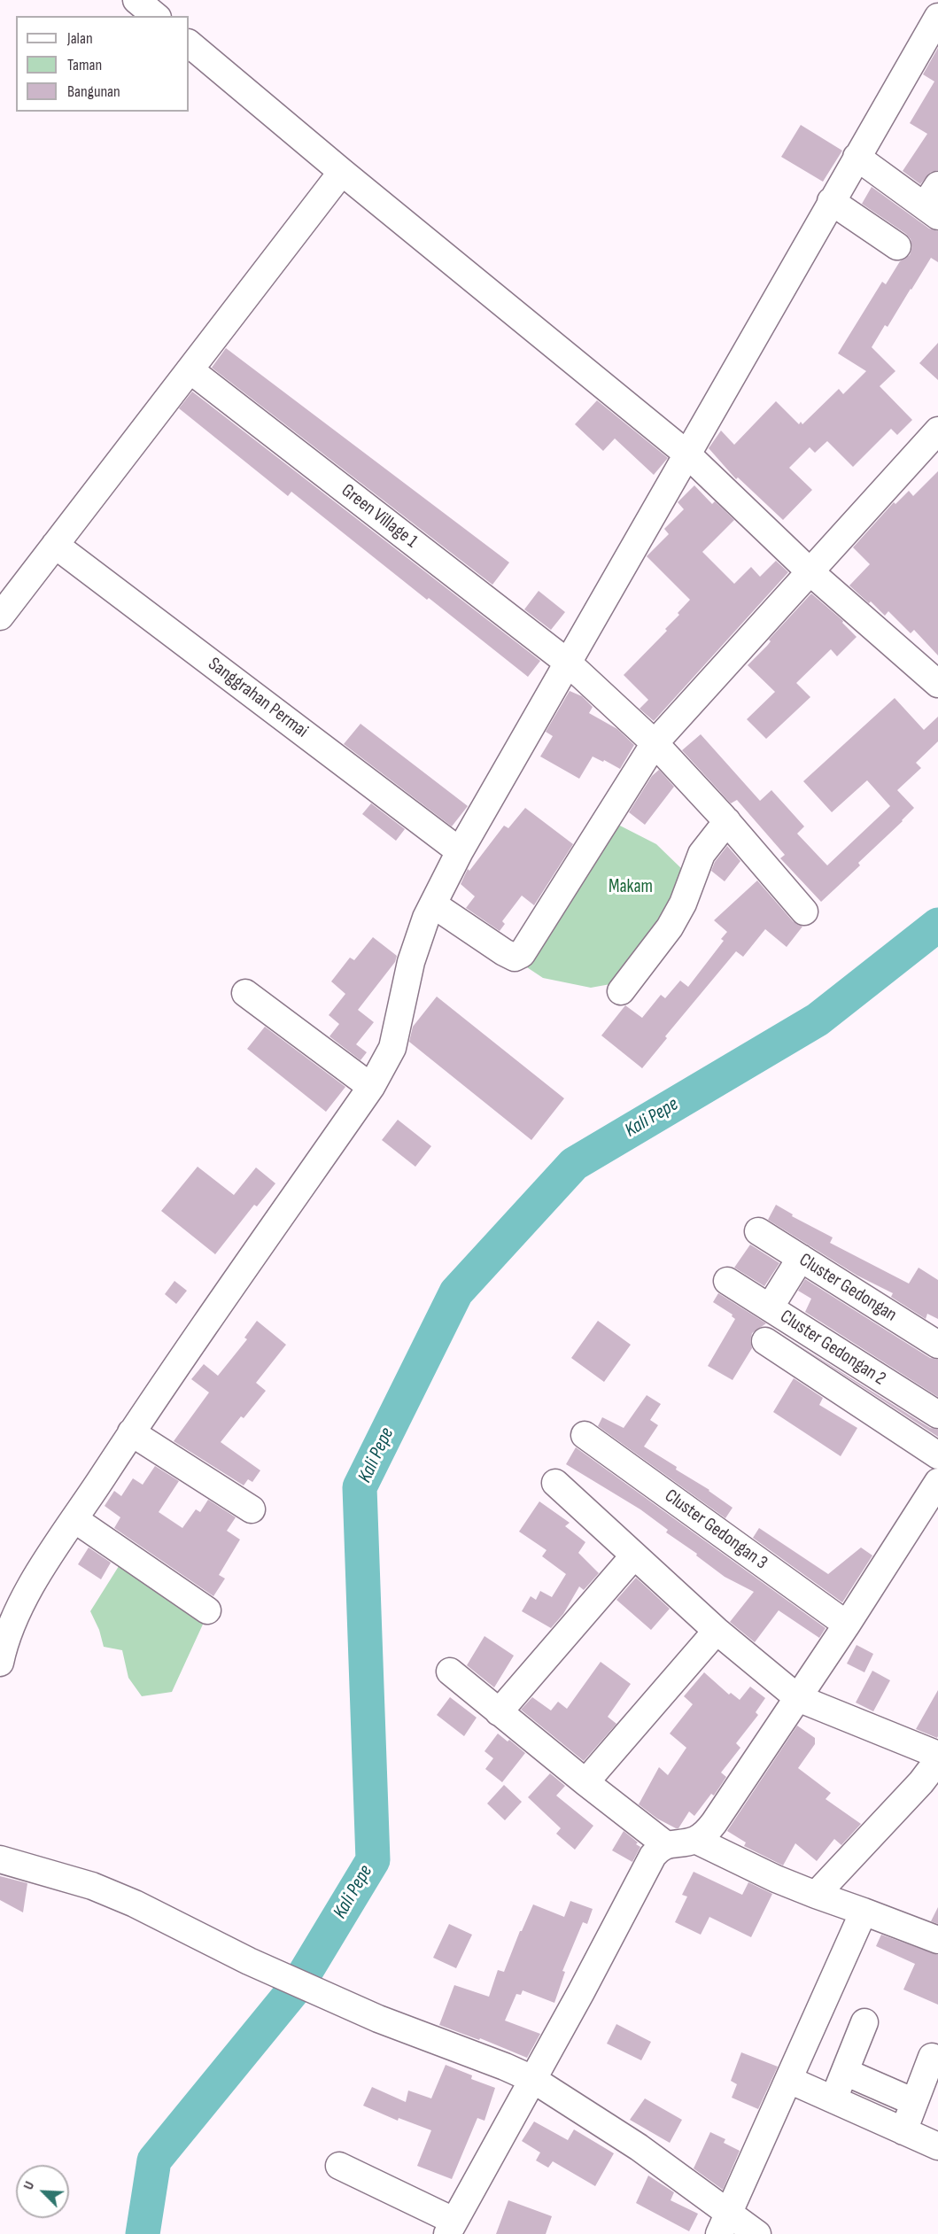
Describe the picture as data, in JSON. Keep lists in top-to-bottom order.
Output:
{
  "streets": {
    "street": [
      "Green Village 1",
      "Sanggrahan Permai",
      "Cluster Gedongan",
      "Cluster Gedongan 2",
      "Cluster Gedongan 3"
    ]
  },
  "water": ["Kali Pepe"],
  "parks": ["Makam"],
  "legend": ["Jalan", "Taman", "Bangunan"],
  "north": "top left"
}
